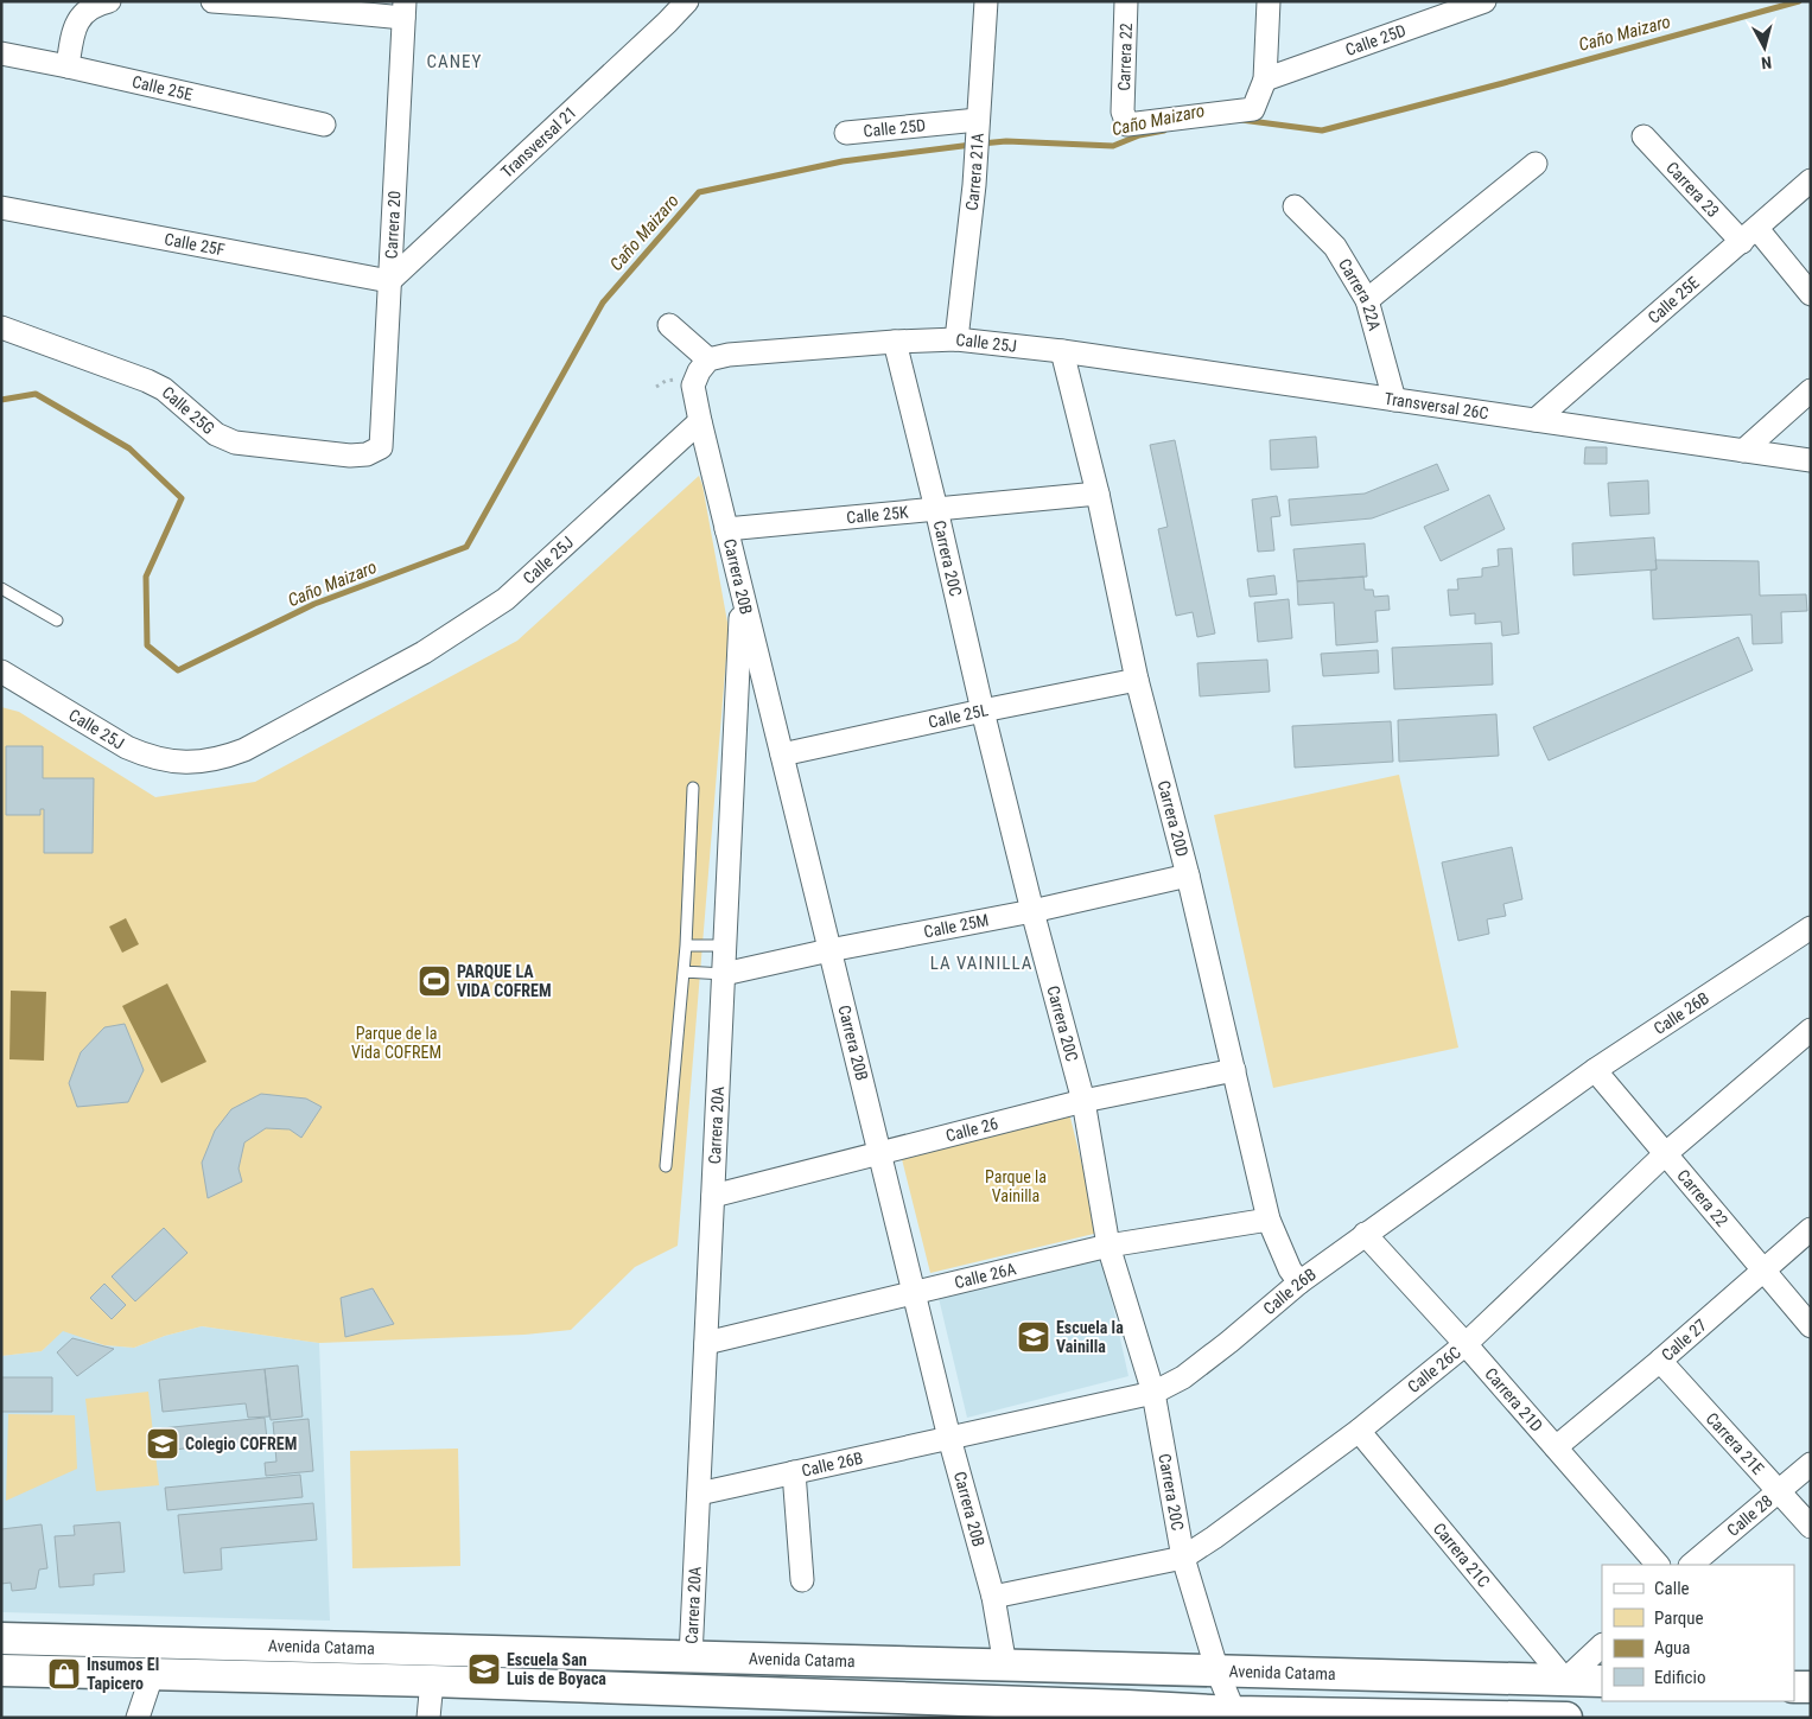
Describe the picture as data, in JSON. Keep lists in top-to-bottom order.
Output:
{
  "streets": {
    "main road": ["Avenida Catama"],
    "street": [
      "Calle 25D",
      "Carrera 22",
      "Calle 25E",
      "Transversal 21",
      "Carrera 21A",
      "Carrera 23",
      "Carrera 20",
      "Calle 25F",
      "Carrera 22A",
      "Calle 25J",
      "Transversal 26C",
      "Calle 25G",
      "Calle 25K",
      "Carrera 20C",
      "Carrera 20B",
      "Calle 25L",
      "Carrera 20D",
      "Calle 25M",
      "Calle 26B",
      "Carrera 20A",
      "Calle 26",
      "Calle 26A",
      "Calle 27",
      "Calle 26C",
      "Carrera 21D",
      "Carrera 21E",
      "Calle 28",
      "Carrera 21C"
    ]
  },
  "crossings": [
    ["Calle 25D", "Carrera 22"],
    ["Calle 25D", "Carrera 21A"],
    ["Carrera 22", "Calle 26B"],
    ["Carrera 22", "Calle 27"],
    ["Carrera 22", "Calle 26C"],
    ["Calle 25E", "Carrera 23"],
    ["Calle 25E", "Transversal 26C"],
    ["Transversal 21", "Carrera 20"],
    ["Transversal 21", "Calle 25F"],
    ["Carrera 21A", "Calle 25J"],
    ["Carrera 20", "Calle 25F"],
    ["Carrera 20", "Calle 25G"],
    ["Carrera 22A", "Transversal 26C"],
    ["Calle 25J", "Transversal 26C"],
    ["Calle 25J", "Carrera 20C"],
    ["Calle 25J", "Carrera 20B"],
    ["Calle 25J", "Carrera 20D"],
    ["Transversal 26C", "Carrera 20D"],
    ["Calle 25K", "Carrera 20C"],
    ["Calle 25K", "Carrera 20B"],
    ["Calle 25K", "Carrera 20D"],
    ["Carrera 20C", "Calle 25L"],
    ["Carrera 20C", "Calle 25M"],
    ["Carrera 20C", "Calle 26B"],
    ["Carrera 20C", "Calle 26"],
    ["Carrera 20C", "Calle 26A"],
    ["Carrera 20C", "Calle 26C"],
    ["Carrera 20C", "Avenida Catama"],
    ["Carrera 20B", "Calle 25L"],
    ["Carrera 20B", "Calle 25M"],
    ["Carrera 20B", "Calle 26B"],
    ["Carrera 20B", "Carrera 20A"],
    ["Carrera 20B", "Calle 26"],
    ["Carrera 20B", "Calle 26A"],
    ["Carrera 20B", "Calle 26C"],
    ["Carrera 20B", "Avenida Catama"],
    ["Calle 25L", "Carrera 20D"],
    ["Carrera 20D", "Calle 25M"],
    ["Carrera 20D", "Calle 26B"],
    ["Carrera 20D", "Calle 26"],
    ["Carrera 20D", "Calle 26A"],
    ["Calle 25M", "Carrera 20A"],
    ["Calle 26B", "Carrera 20A"],
    ["Calle 26B", "Carrera 21D"],
    ["Carrera 20A", "Calle 26"],
    ["Carrera 20A", "Calle 26A"],
    ["Carrera 20A", "Avenida Catama"],
    ["Calle 27", "Carrera 21D"],
    ["Calle 27", "Carrera 21E"],
    ["Calle 26C", "Carrera 21D"],
    ["Calle 26C", "Carrera 21C"],
    ["Carrera 21E", "Calle 28"],
    ["Carrera 21C", "Avenida Catama"]
  ],
  "districts": ["CANEY", "LA VAINILLA"],
  "water": ["Caño Maizaro"],
  "parks": ["Parque de la Vida COFREM", "Parque la Vainilla"],
  "places": {
    "sports": ["PARQUE LA VIDA COFREM"],
    "school or university": ["Escuela la Vainilla", "Colegio COFREM", "Escuela San Luis de Boyaca"],
    "shop": ["Insumos El Tapicero"]
  },
  "legend": [
    "Calle",
    "Parque",
    "Agua",
    "Edificio"
  ],
  "north": "bottom"
}
